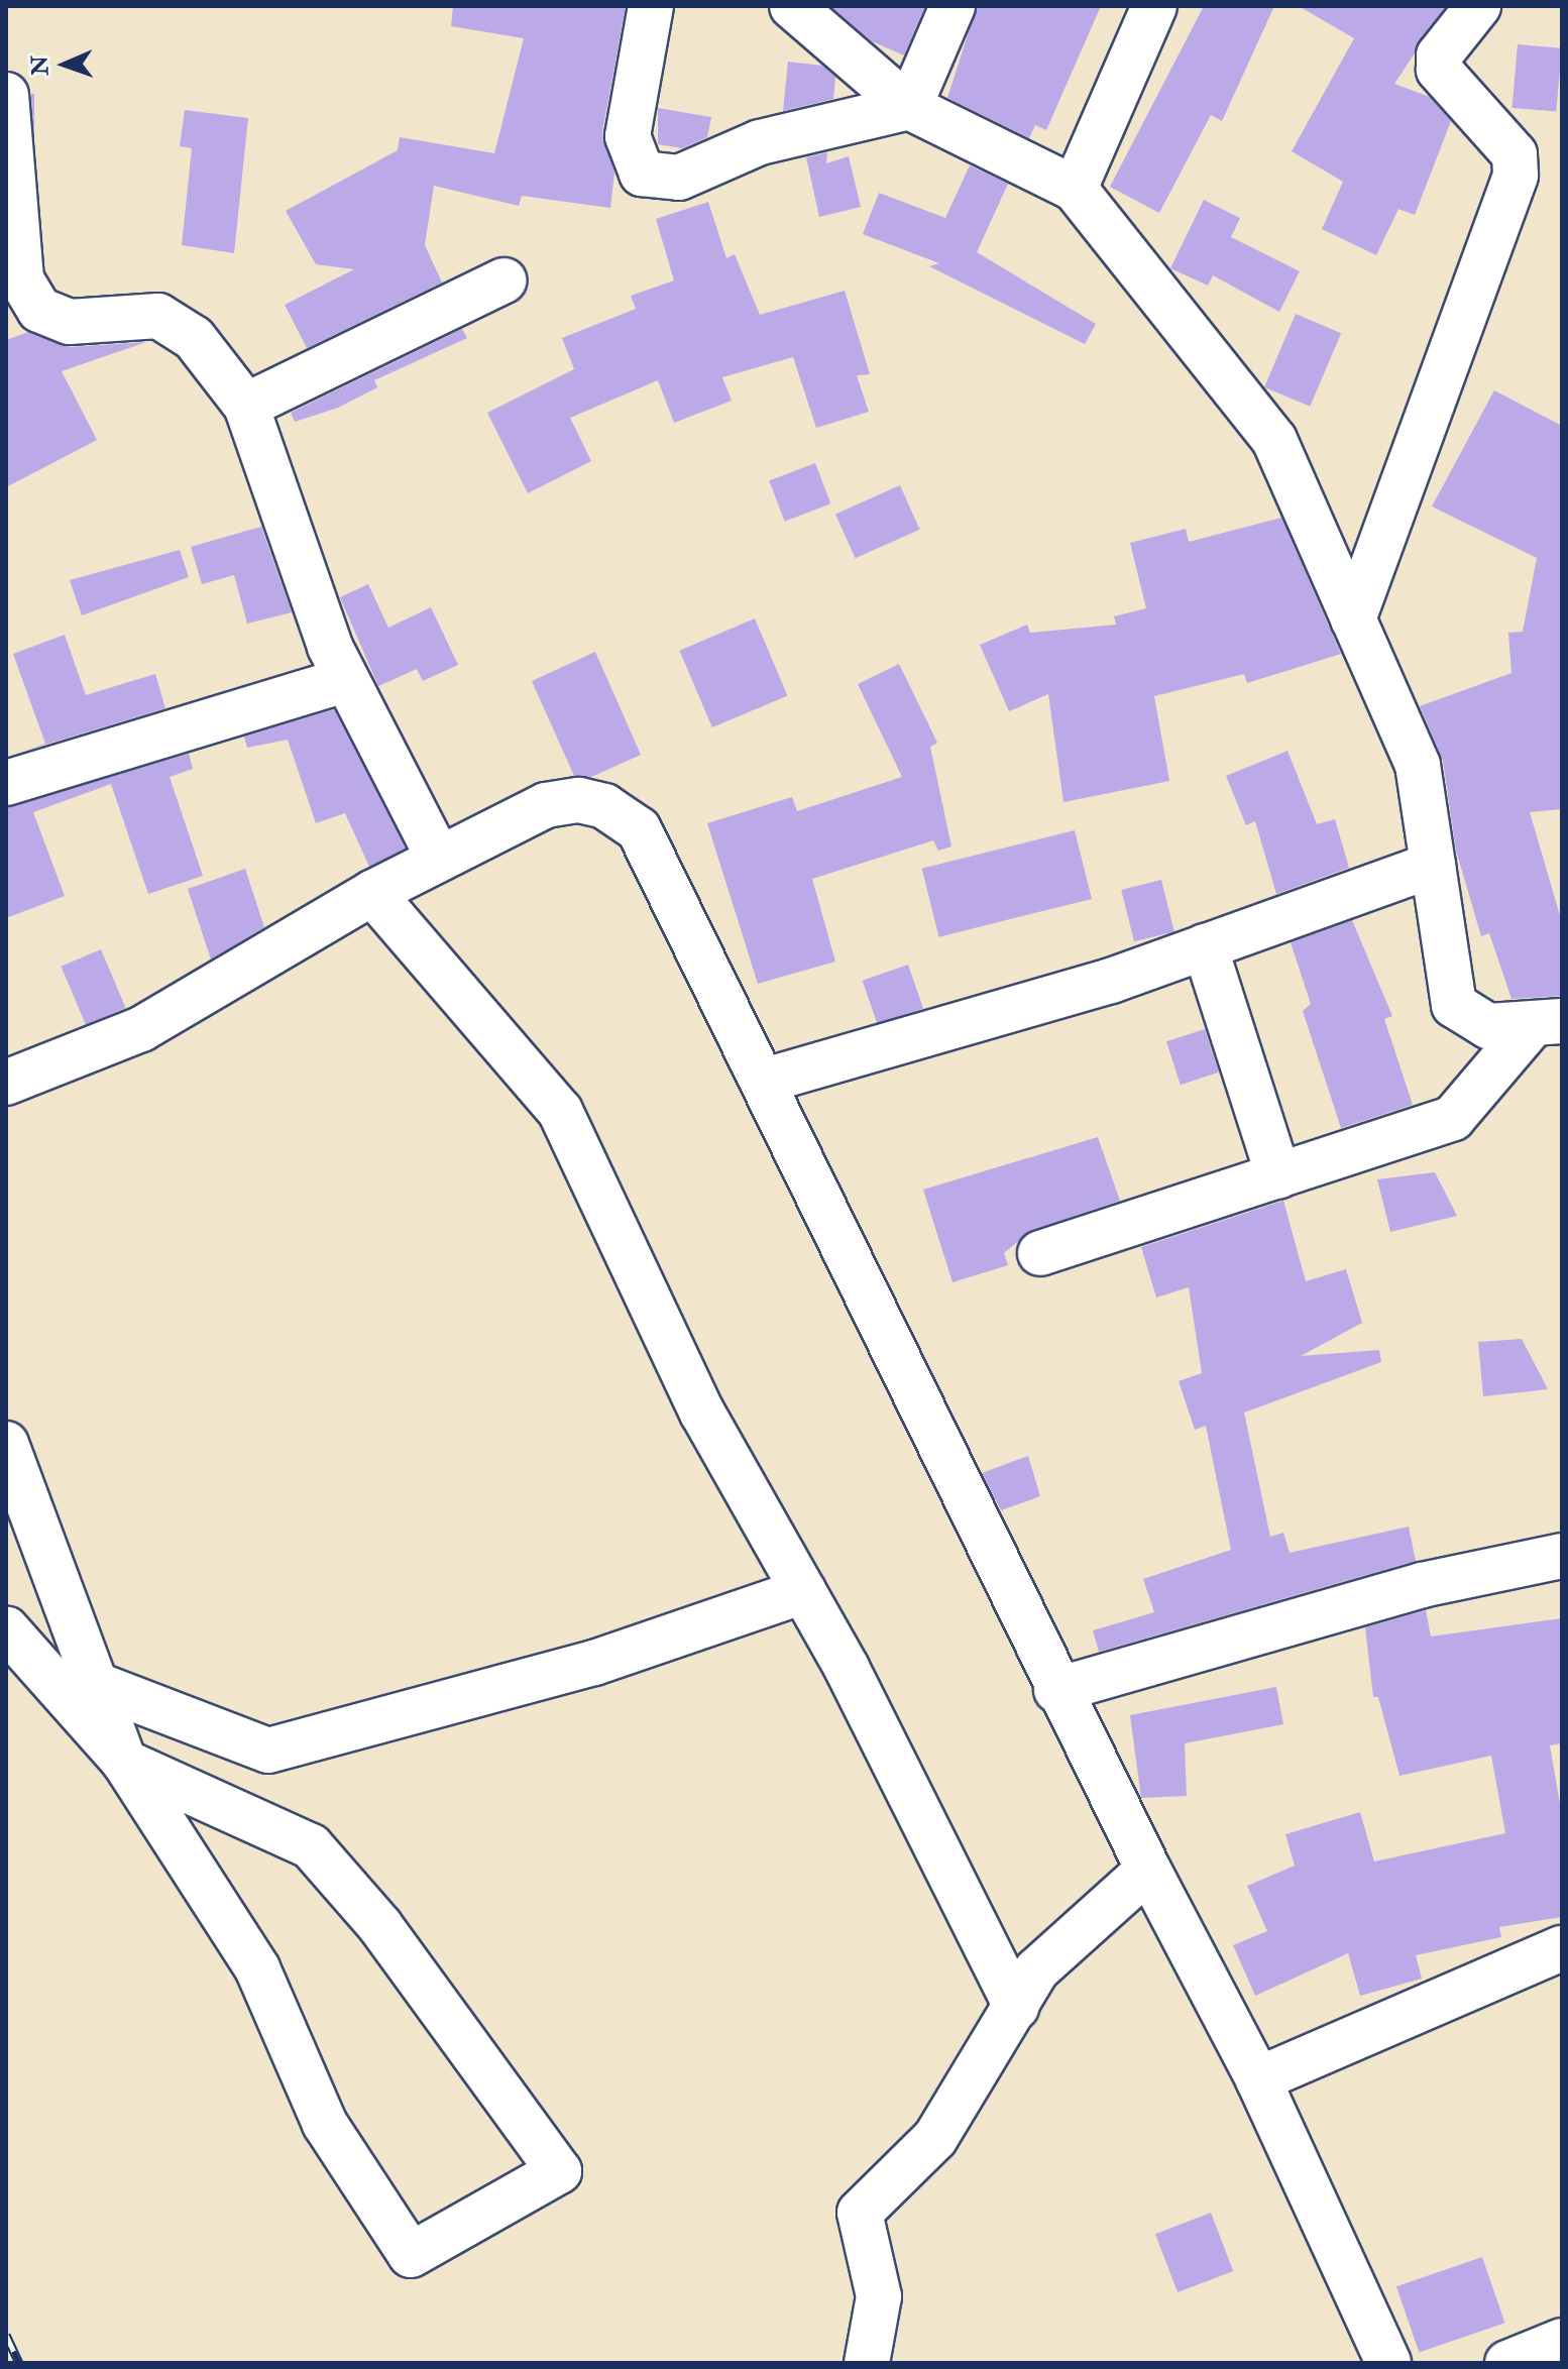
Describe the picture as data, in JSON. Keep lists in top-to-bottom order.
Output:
{
  "north": "left"
}
